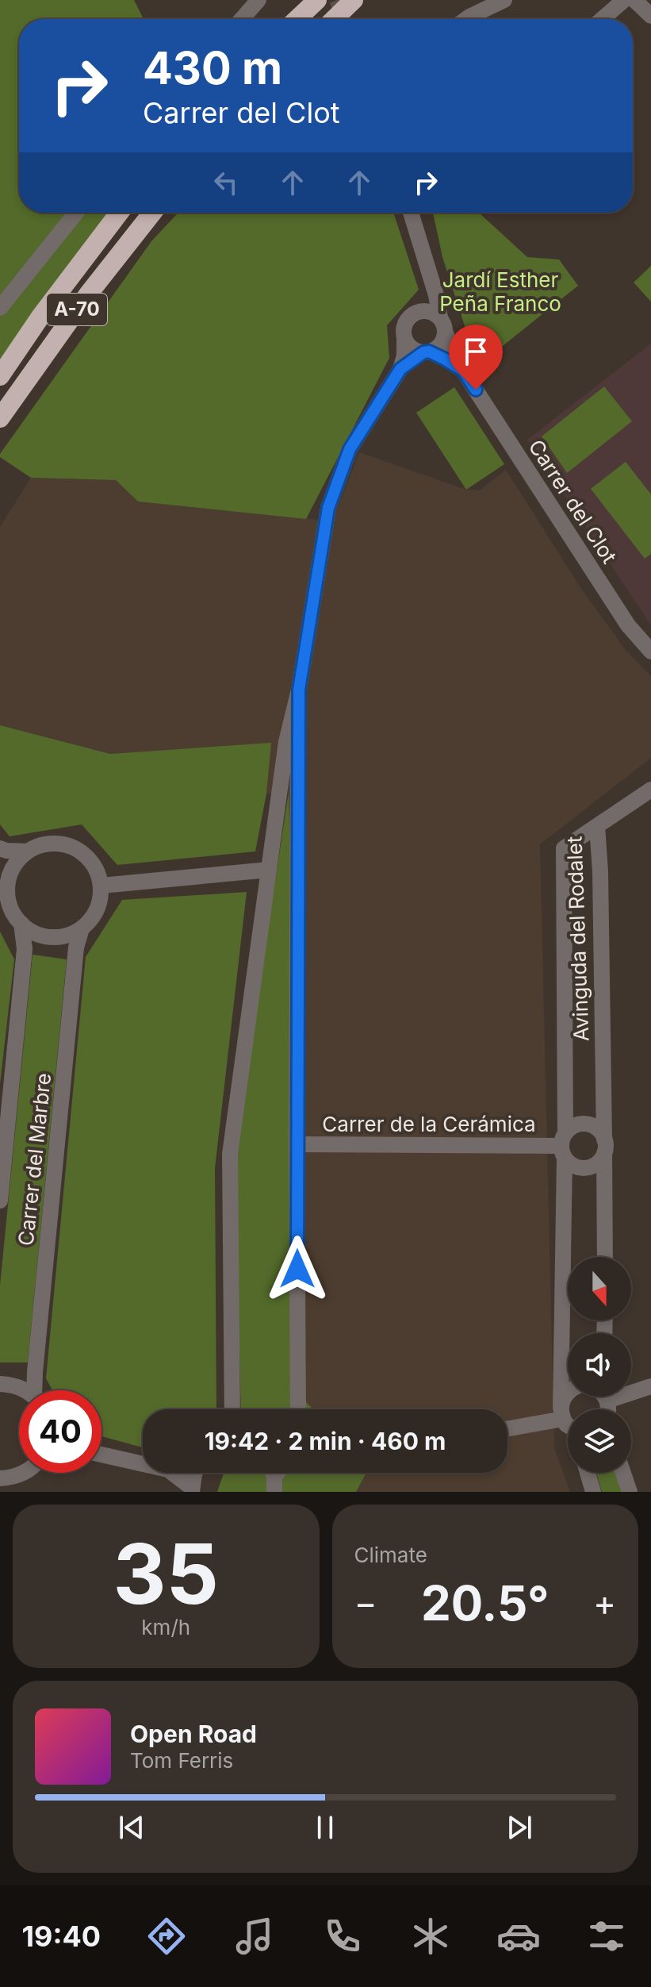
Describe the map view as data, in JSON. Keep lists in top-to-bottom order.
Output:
{
  "streets": {
    "highway": ["A-70"],
    "street": [
      "Carrer del Clot",
      "Avinguda del Rodalet",
      "Carrer de la Cerámica",
      "Carrer del Marbre"
    ]
  },
  "crossings": [
    ["Avinguda del Rodalet", "Carrer de la Cerámica"]
  ],
  "parks": ["Jardí Esther Peña Franco"],
  "north": "bottom",
  "page": {
    "turn": ["430 m", "Carrer del Clot"],
    "limit": "40",
    "trip": "19:42 · 2 min · 460 m",
    "tile": [
      ["35", "km/h"],
      "Climate"
    ],
    "heat": ["−", "20.5°", "+"],
    "song": ["Open Road", "Tom Ferris"],
    "tabs": "19:40"
  }
}
